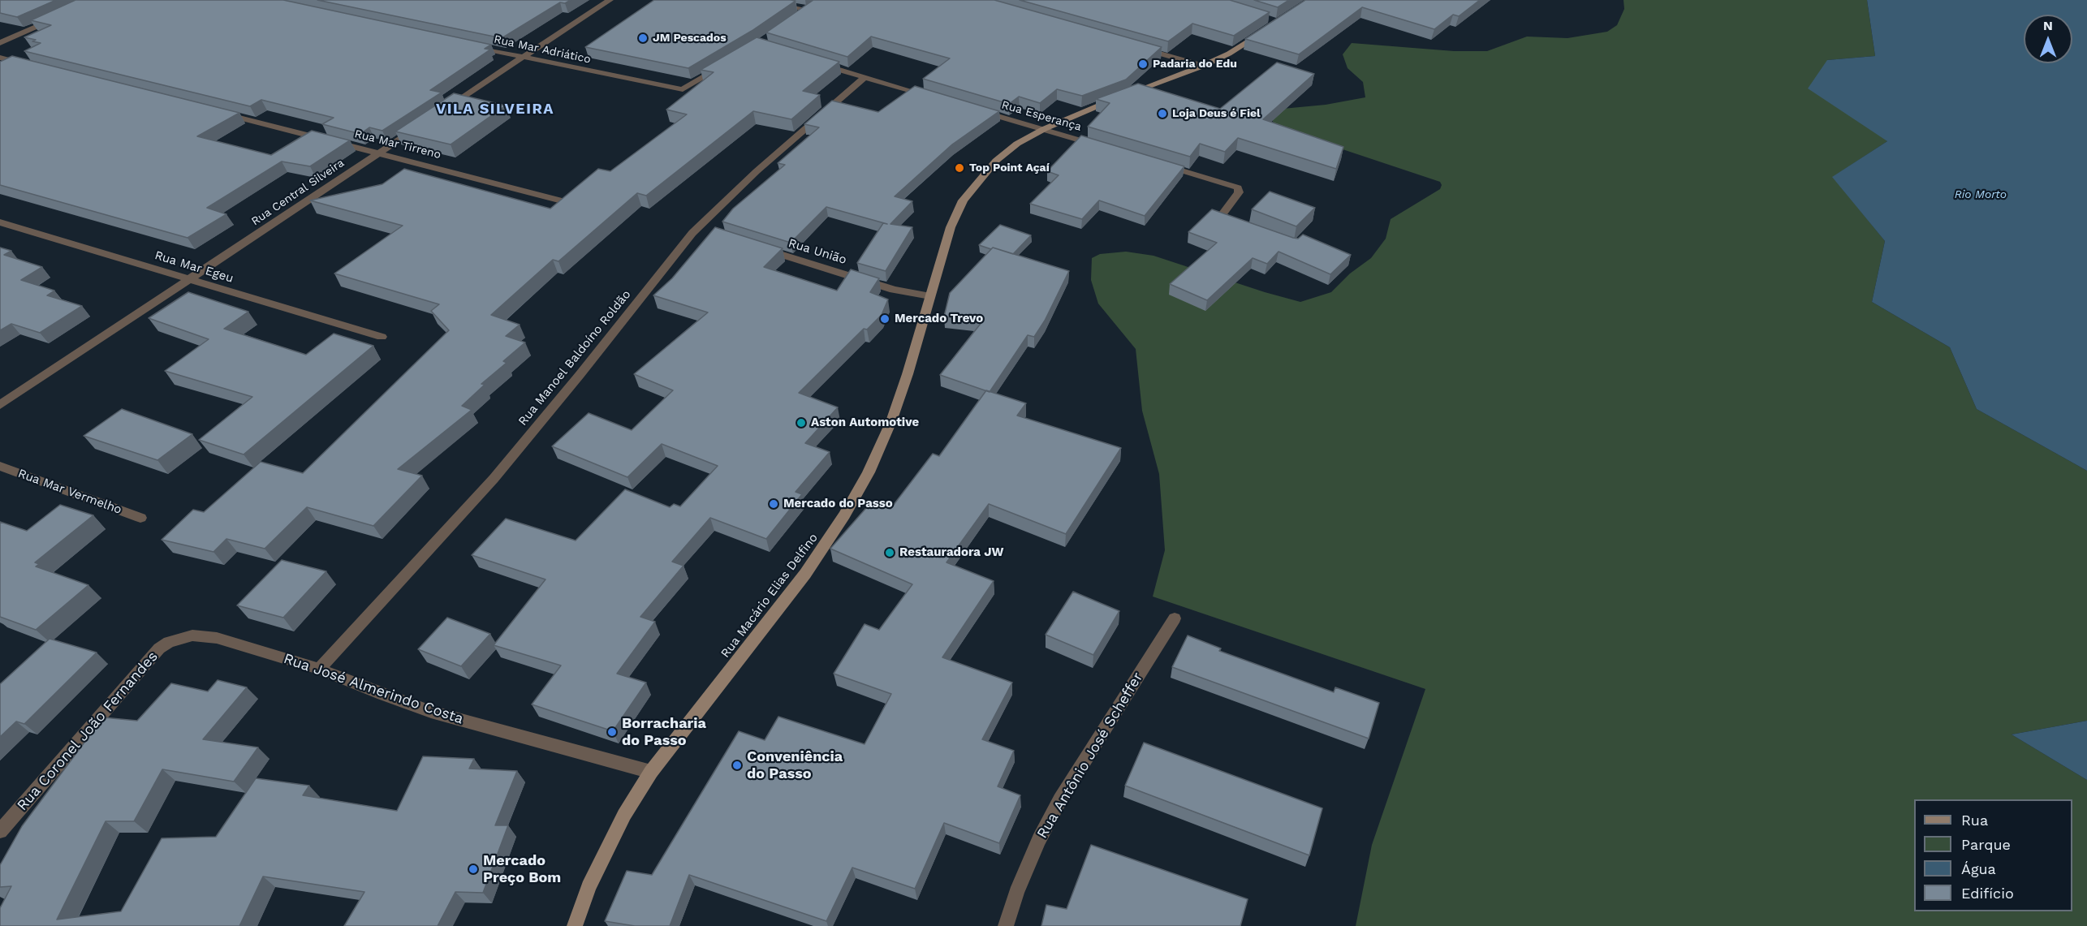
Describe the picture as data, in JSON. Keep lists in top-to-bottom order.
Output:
{
  "streets": {
    "main road": ["Rua Macário Elias Delfino"],
    "street": [
      "Rua Mar Adriático",
      "Rua Esperança",
      "Rua Mar Tirreno",
      "Rua Central Silveira",
      "Rua União",
      "Rua Mar Egeu",
      "Rua Manoel Baldoíno Roldão",
      "Rua Mar Vermelho",
      "Rua José Almerindo Costa",
      "Rua Coronel João Fernandes",
      "Rua Antônio José Scheffer"
    ]
  },
  "crossings": [
    ["Rua Esperança", "Rua Macário Elias Delfino"],
    ["Rua Mar Tirreno", "Rua Central Silveira"],
    ["Rua Central Silveira", "Rua Mar Egeu"],
    ["Rua União", "Rua Macário Elias Delfino"],
    ["Rua Manoel Baldoíno Roldão", "Rua José Almerindo Costa"],
    ["Rua Macário Elias Delfino", "Rua José Almerindo Costa"],
    ["Rua José Almerindo Costa", "Rua Coronel João Fernandes"]
  ],
  "districts": ["VILA SILVEIRA"],
  "water": ["Rio Morto"],
  "places": [
    "JM Pescados",
    "Padaria do Edu",
    "Loja Deus é Fiel",
    "Top Point Açaí",
    "Mercado Trevo",
    "Aston Automotive",
    "Mercado do Passo",
    "Restauradora JW",
    "Borracharia do Passo",
    "Conveniência do Passo",
    "Mercado Preço Bom"
  ],
  "legend": [
    "Rua",
    "Parque",
    "Água",
    "Edifício"
  ],
  "north": "top"
}
